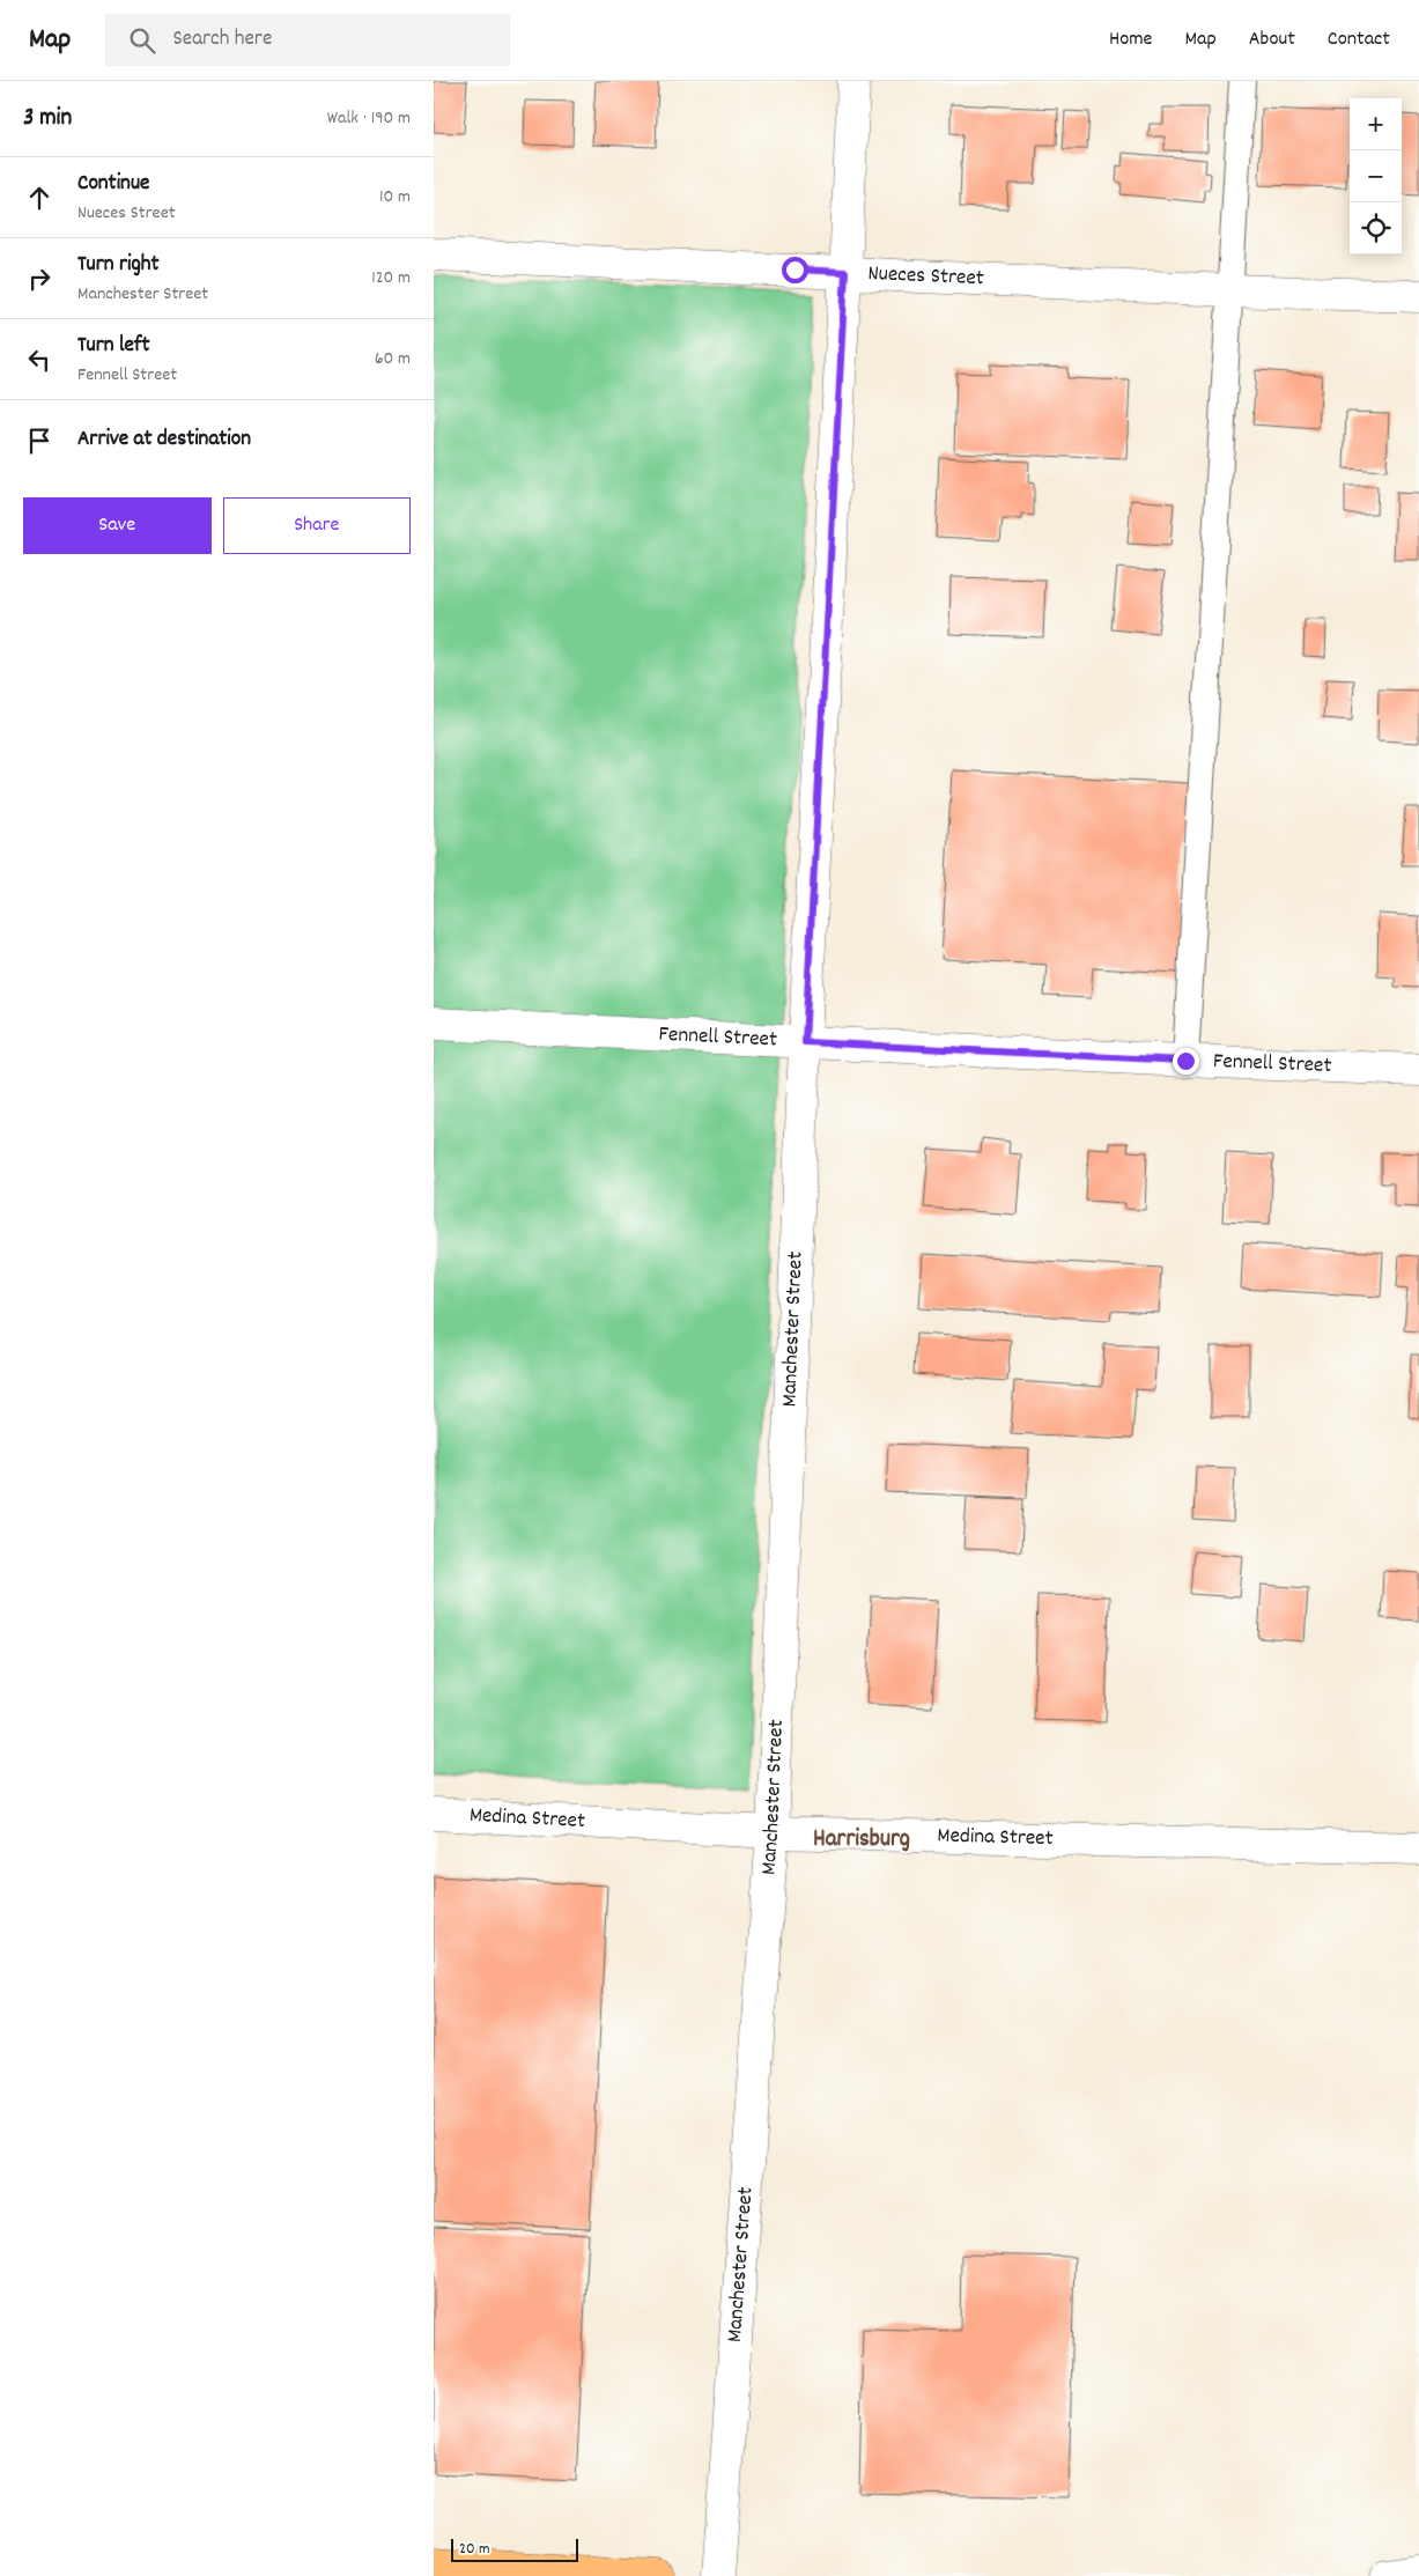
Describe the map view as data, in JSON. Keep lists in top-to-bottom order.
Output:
{
  "streets": {
    "street": [
      "Nueces Street",
      "Fennell Street",
      "Manchester Street",
      "Medina Street"
    ]
  },
  "crossings": [
    ["Nueces Street", "Manchester Street"],
    ["Fennell Street", "Manchester Street"],
    ["Manchester Street", "Medina Street"]
  ],
  "districts": ["Harrisburg"],
  "scale_bar": "20 m",
  "page": {
    "header": "Map",
    "search": "Search here",
    "nav": [
      "Home",
      "Map",
      "About",
      "Contact"
    ],
    "heading": ["3 min", "Walk · 190 m"],
    "map_buttons": ["+", "−"],
    "list": [
      ["Continue", "Nueces Street", "10 m"],
      ["Turn right", "Manchester Street", "120 m"],
      ["Turn left", "Fennell Street", "60 m"],
      "Arrive at destination"
    ],
    "buttons": ["Save", "Share"],
    "scale": "20 m"
  }
}
